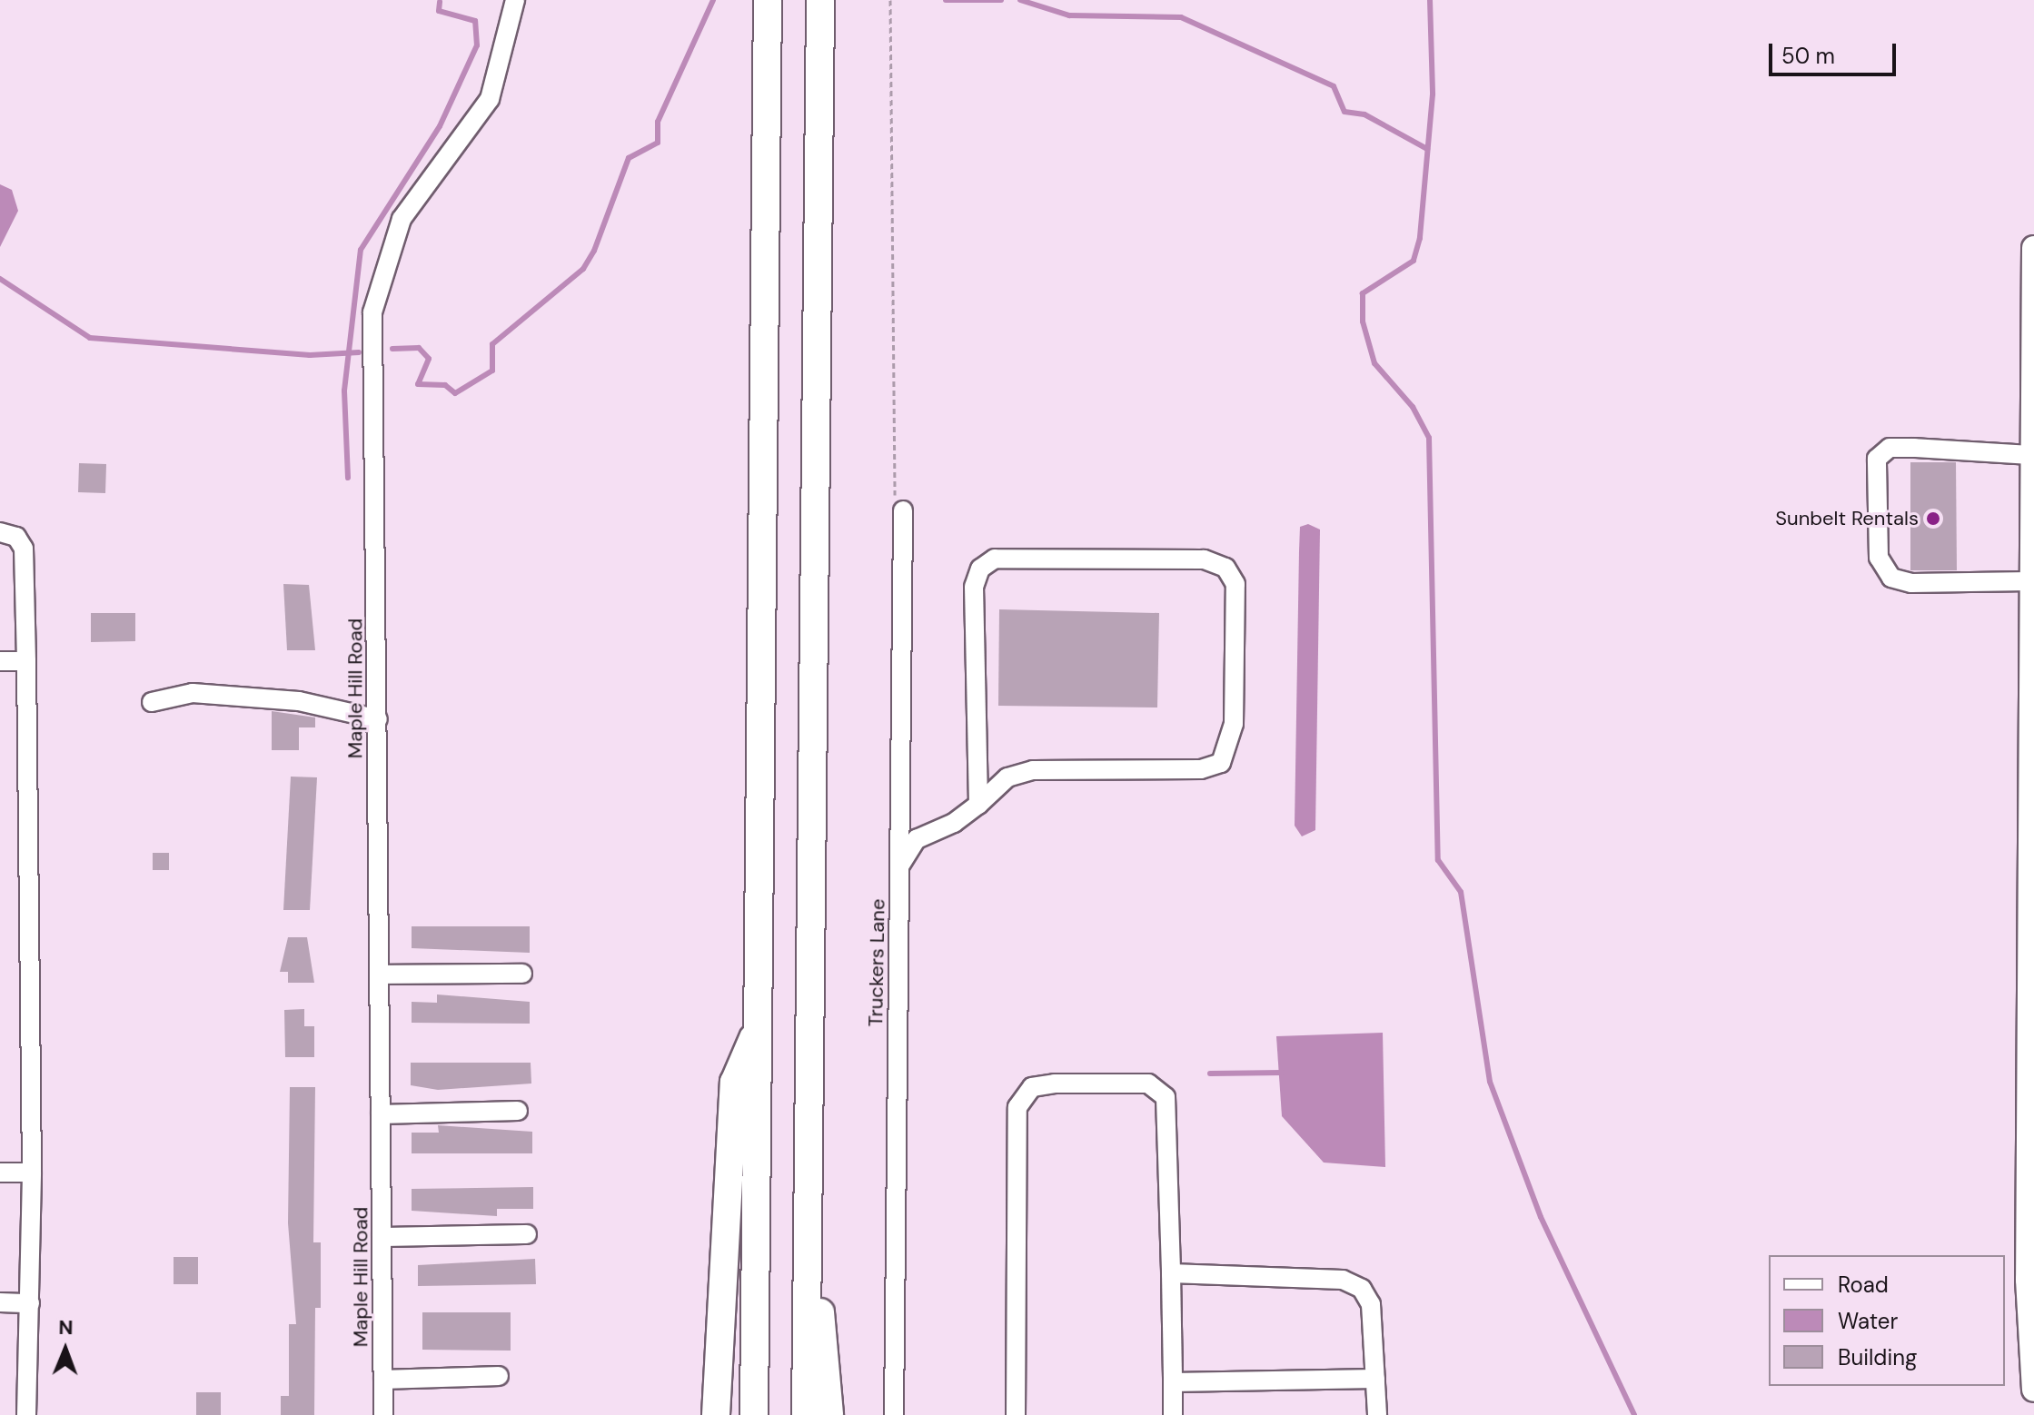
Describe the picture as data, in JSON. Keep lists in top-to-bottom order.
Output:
{
  "streets": {
    "street": ["Maple Hill Road", "Truckers Lane"]
  },
  "places": ["Sunbelt Rentals"],
  "legend": ["Road", "Water", "Building"],
  "scale_bar": "50 m",
  "north": "top"
}
